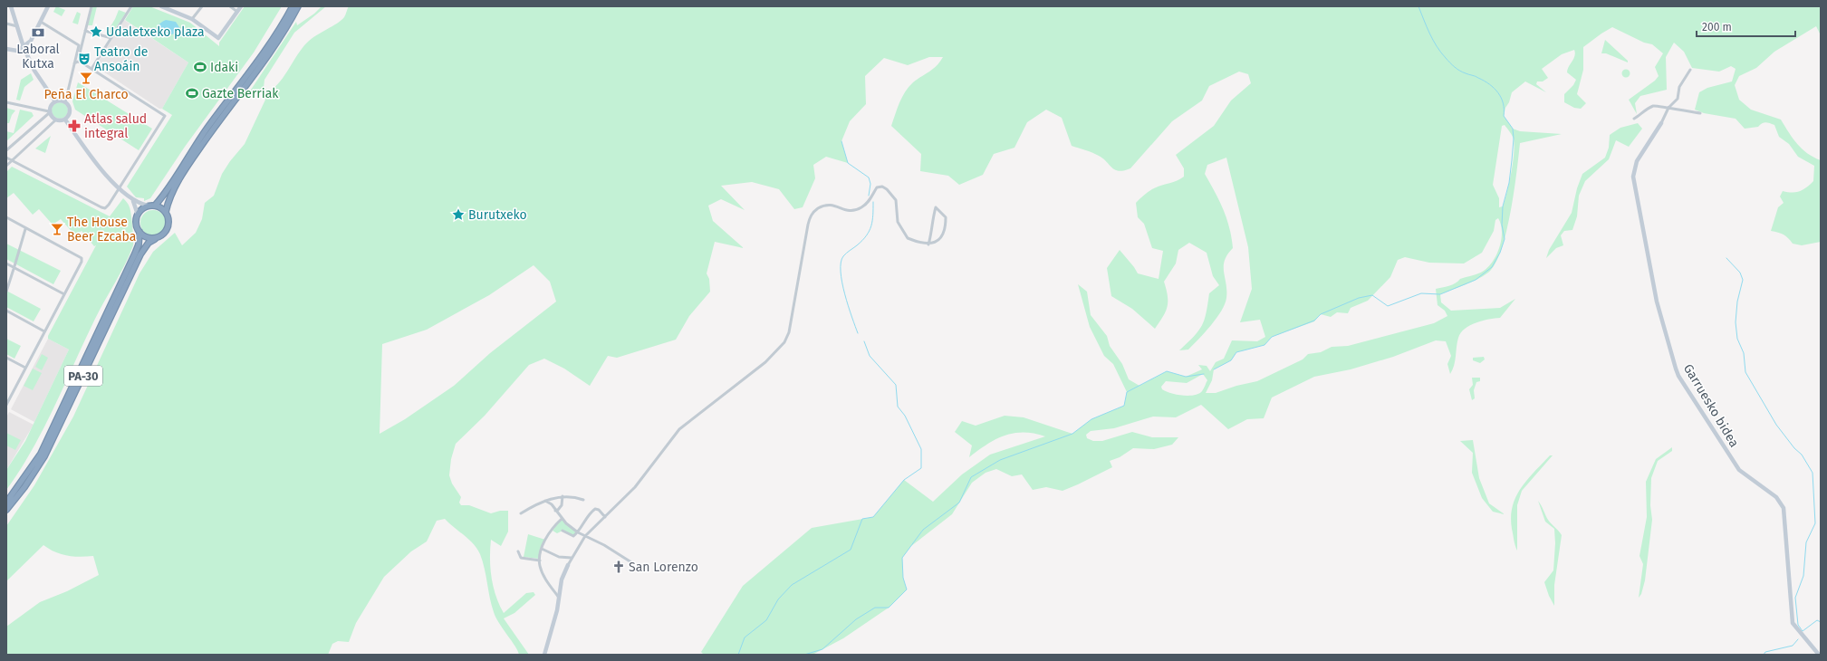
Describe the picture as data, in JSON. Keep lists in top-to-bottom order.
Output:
{
  "streets": {
    "highway": ["PA-30"],
    "street": ["Garruesko bidea"]
  },
  "places": {
    "place": ["Udaletxeko plaza", "Burutxeko"],
    "bank": ["Laboral Kutxa"],
    "theatre": ["Teatro de Ansoáin"],
    "sports": ["Idaki", "Gazte Berriak"],
    "bar": ["Peña El Charco", "The House Beer Ezcaba"],
    "pharmacy": ["Atlas salud integral"],
    "church": ["San Lorenzo"]
  },
  "scale_bar": "200 m"
}
